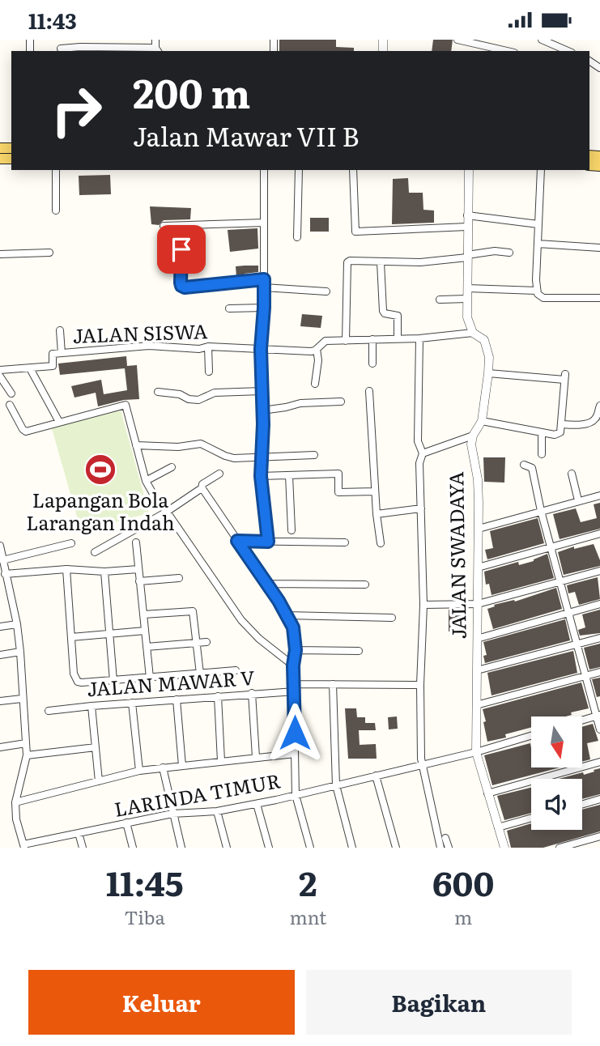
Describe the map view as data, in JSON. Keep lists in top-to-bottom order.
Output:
{
  "streets": {
    "street": [
      "JALAN SISWA",
      "JALAN SWADAYA",
      "JALAN MAWAR V",
      "LARINDA TIMUR"
    ]
  },
  "crossings": [
    ["JALAN SWADAYA", "LARINDA TIMUR"]
  ],
  "places": {
    "sports": ["Lapangan Bola Larangan Indah"]
  },
  "north": "bottom",
  "page": {
    "status": "11:43",
    "turn": ["200 m", "Jalan Mawar VII B"],
    "eta": [
      "11:45",
      "Tiba",
      "2",
      "mnt",
      "600",
      "m"
    ],
    "buttons": ["Keluar", "Bagikan"]
  }
}
